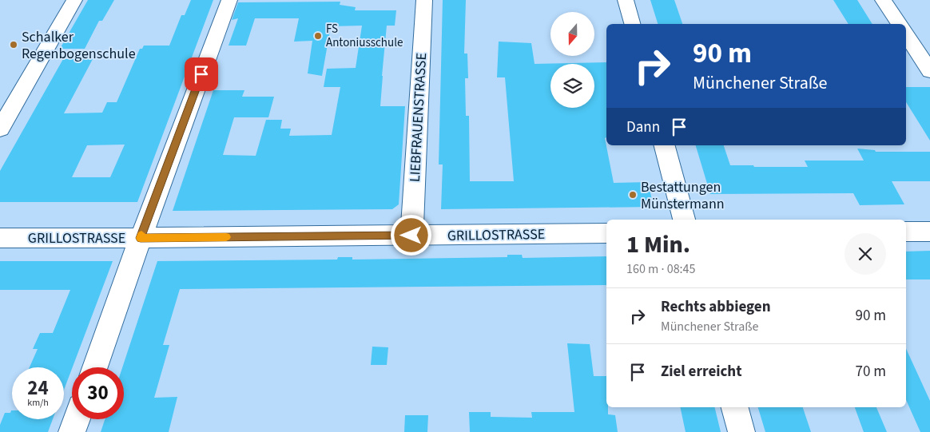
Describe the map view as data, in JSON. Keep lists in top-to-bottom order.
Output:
{
  "streets": {
    "street": ["LIEBFRAUENSTRASSE", "GRILLOSTRASSE"]
  },
  "crossings": [
    ["LIEBFRAUENSTRASSE", "GRILLOSTRASSE"]
  ],
  "places": ["FS Antoniusschule", "Schalker Regenbogenschule", "Bestattungen Münstermann"],
  "north": "bottom",
  "page": {
    "turn": ["90 m", "Münchener Straße"],
    "then": "Dann",
    "heading": ["1 Min.", "160 m · 08:45"],
    "list": [
      {
        "name": "Rechts abbiegen",
        "note": "Münchener Straße",
        "value": "90 m"
      },
      {
        "name": "Ziel erreicht",
        "value": "70 m"
      }
    ],
    "speed": "24 km/h",
    "limit": "30"
  }
}
